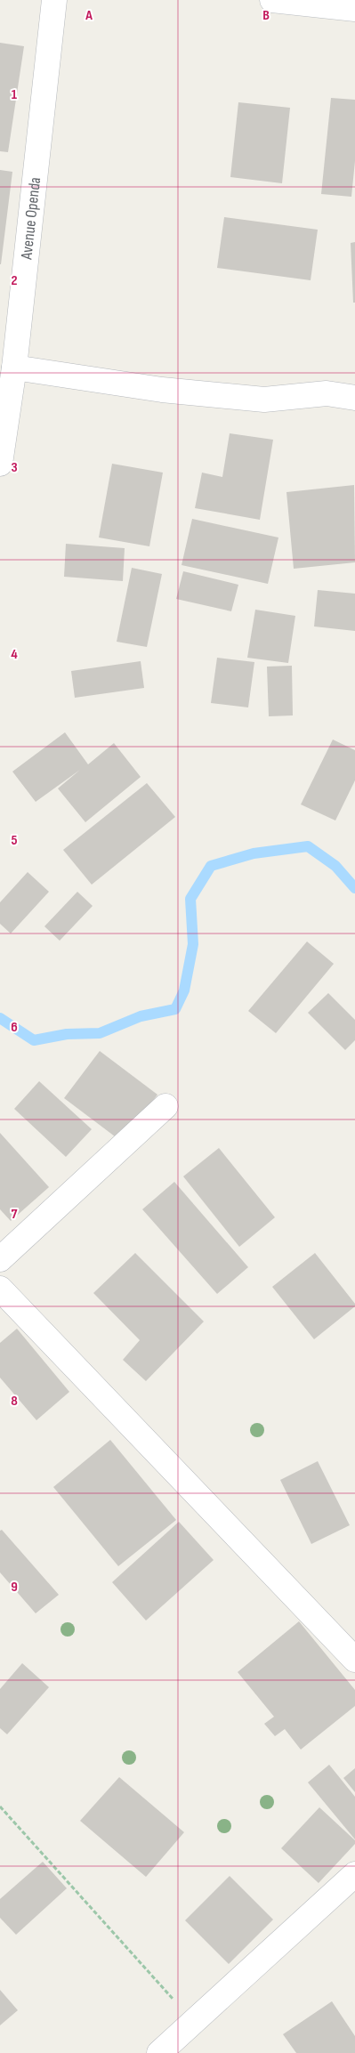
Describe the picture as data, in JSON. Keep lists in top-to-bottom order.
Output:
{
  "streets": {
    "street": ["Avenue Openda"]
  },
  "grid": {
    "columns": ["A", "B"],
    "rows": [
      "1",
      "2",
      "3",
      "4",
      "5",
      "6",
      "7",
      "8",
      "9"
    ]
  }
}
